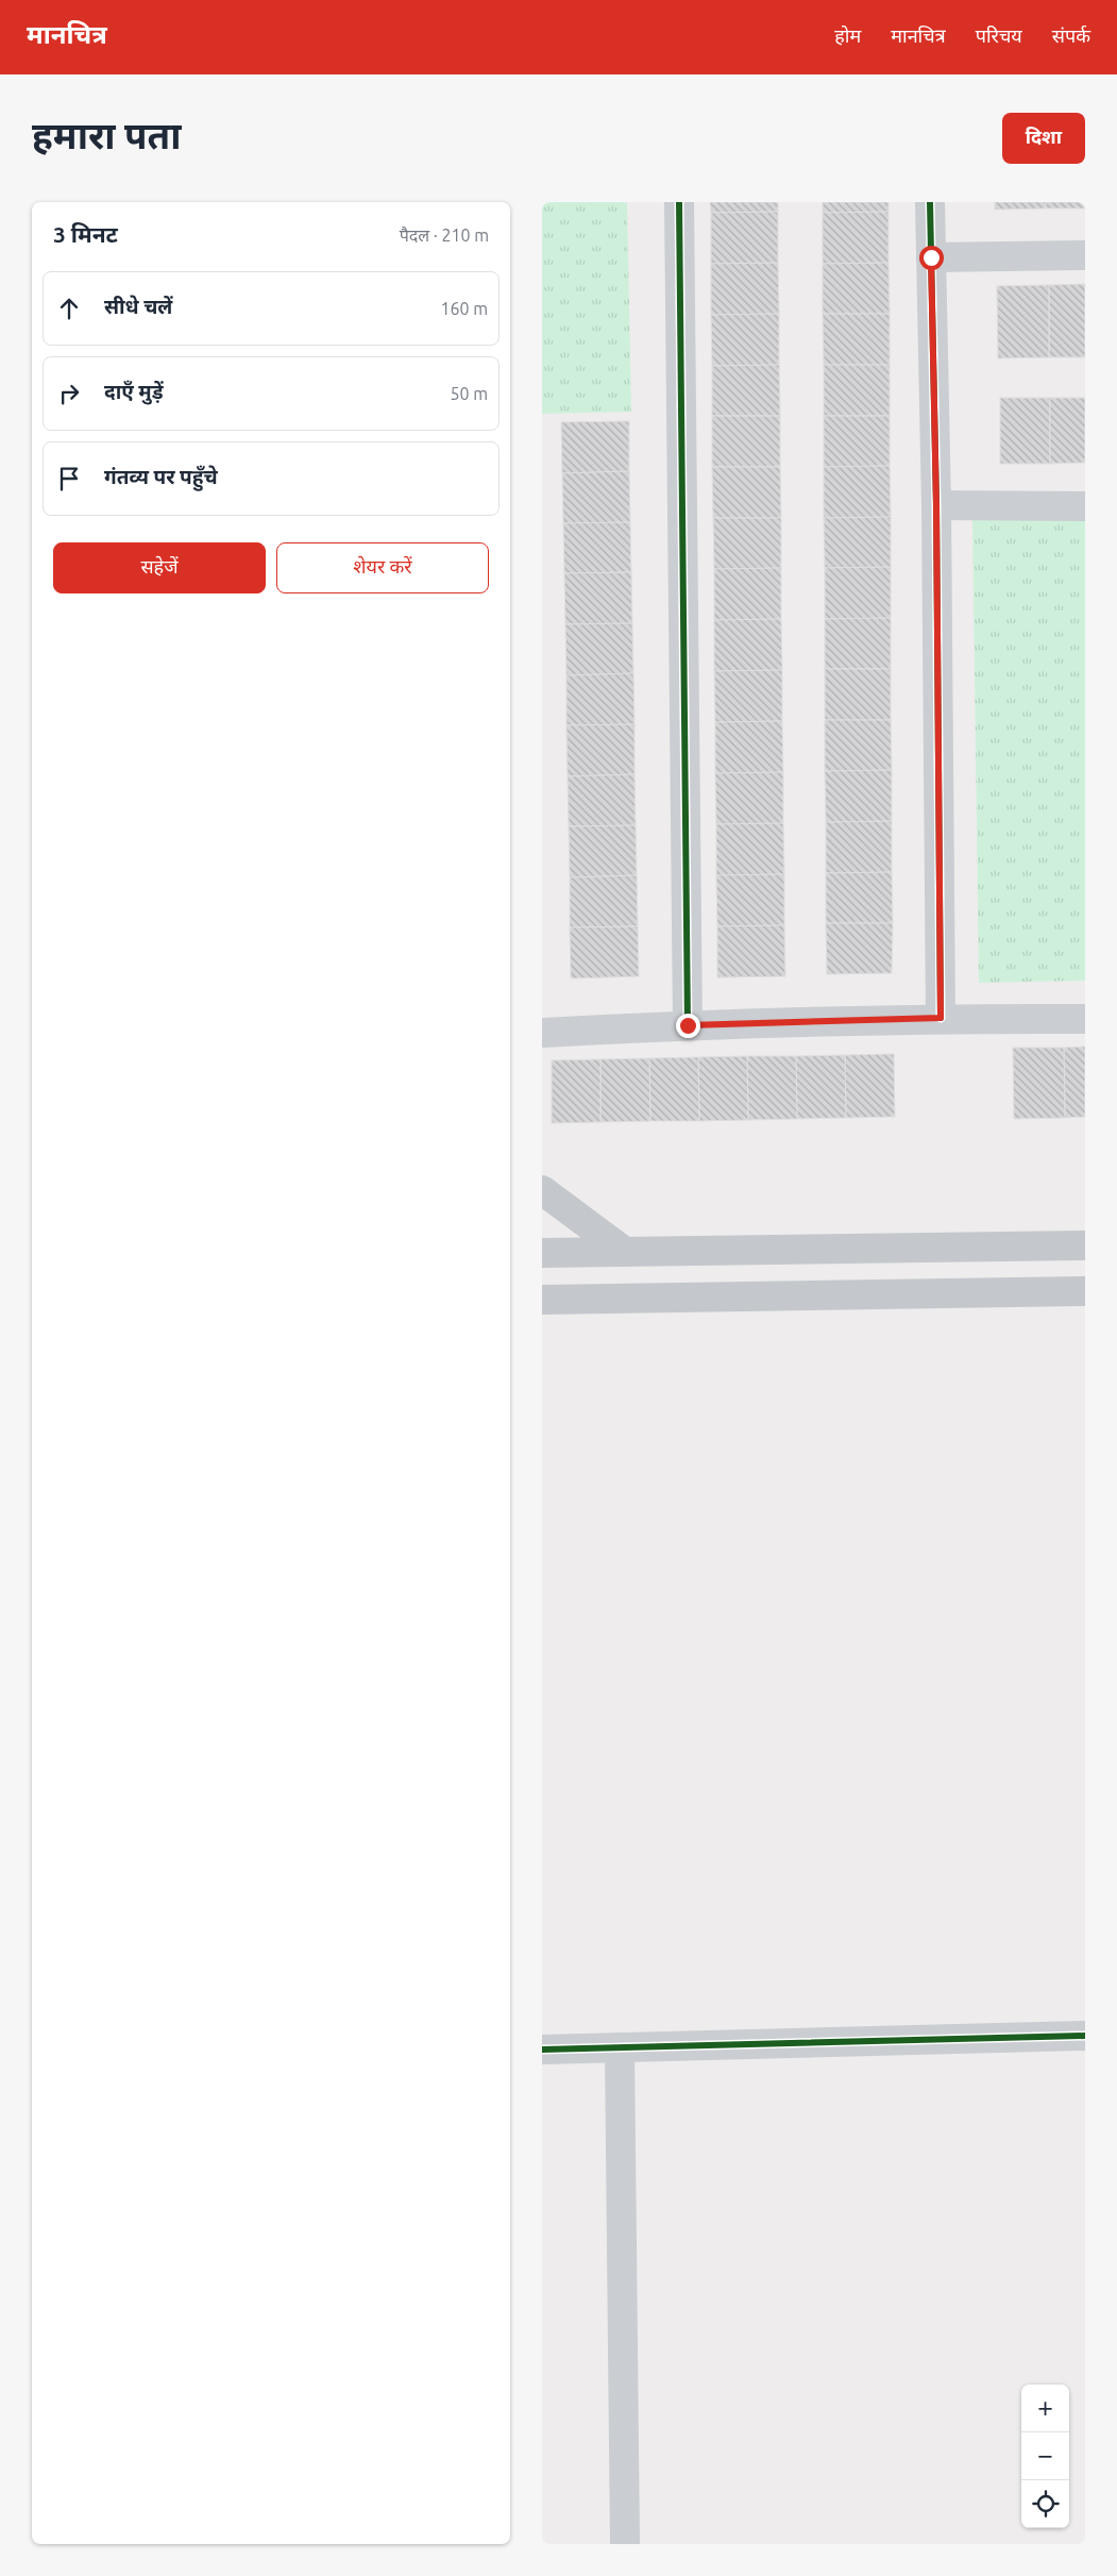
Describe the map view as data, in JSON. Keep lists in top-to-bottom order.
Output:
{
  "page": {
    "header": "मानचित्र",
    "nav": [
      "होम",
      "मानचित्र",
      "परिचय",
      "संपर्क"
    ],
    "buttons": [
      "दिशा",
      ["सहेजें", "शेयर करें"]
    ],
    "title": "हमारा पता",
    "heading": ["3 मिनट", "पैदल · 210 m"],
    "list": [
      ["सीधे चलें", "160 m"],
      ["दाएँ मुड़ें", "50 m"],
      "गंतव्य पर पहुँचे"
    ],
    "map_buttons": ["+", "−"]
  }
}
